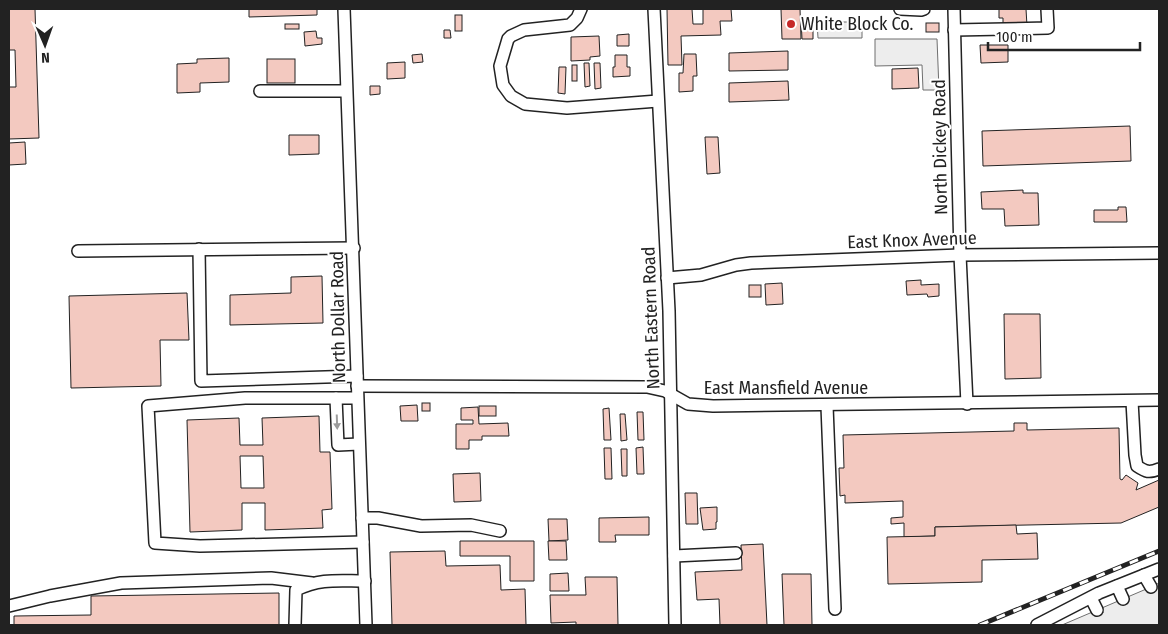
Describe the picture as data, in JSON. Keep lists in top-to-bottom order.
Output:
{
  "streets": {
    "street": [
      "North Dickey Road",
      "East Knox Avenue",
      "North Dollar Road",
      "North Eastern Road",
      "East Mansfield Avenue"
    ]
  },
  "crossings": [
    ["North Dickey Road", "East Knox Avenue"],
    ["North Dickey Road", "East Mansfield Avenue"],
    ["East Knox Avenue", "North Eastern Road"],
    ["North Dollar Road", "East Mansfield Avenue"],
    ["North Eastern Road", "East Mansfield Avenue"]
  ],
  "places": ["White Block Co."],
  "scale_bar": "100 m",
  "north": "bottom"
}
